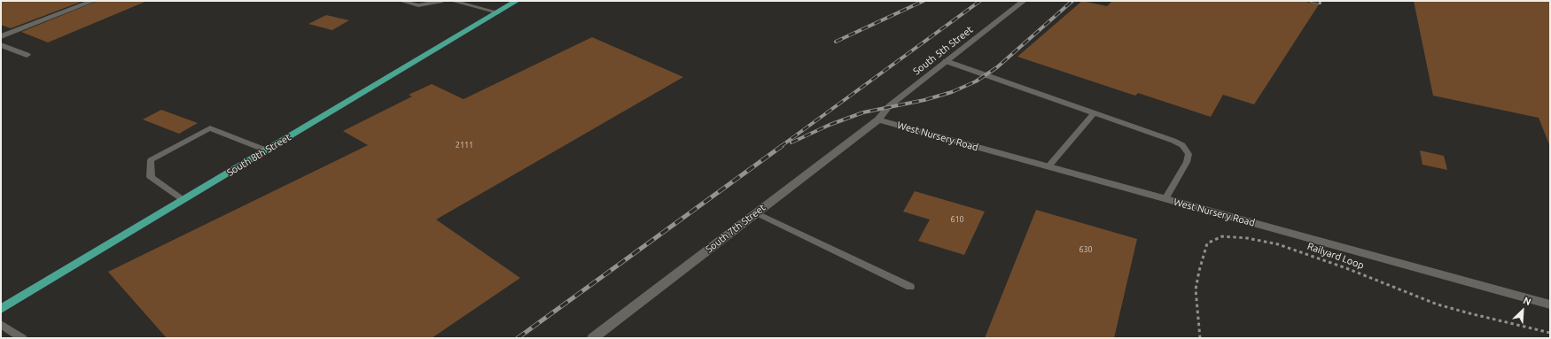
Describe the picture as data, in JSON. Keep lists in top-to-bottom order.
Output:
{
  "streets": {
    "main road": ["South 8th Street"],
    "street": ["South 5th Street", "West Nursery Road", "South 7th Street"],
    "path": ["Railyard Loop"]
  },
  "crossings": [
    ["South 5th Street", "West Nursery Road"],
    ["South 5th Street", "South 7th Street"],
    ["West Nursery Road", "South 7th Street"]
  ],
  "house_numbers": ["2111", "610", "630"],
  "north": "top right"
}
